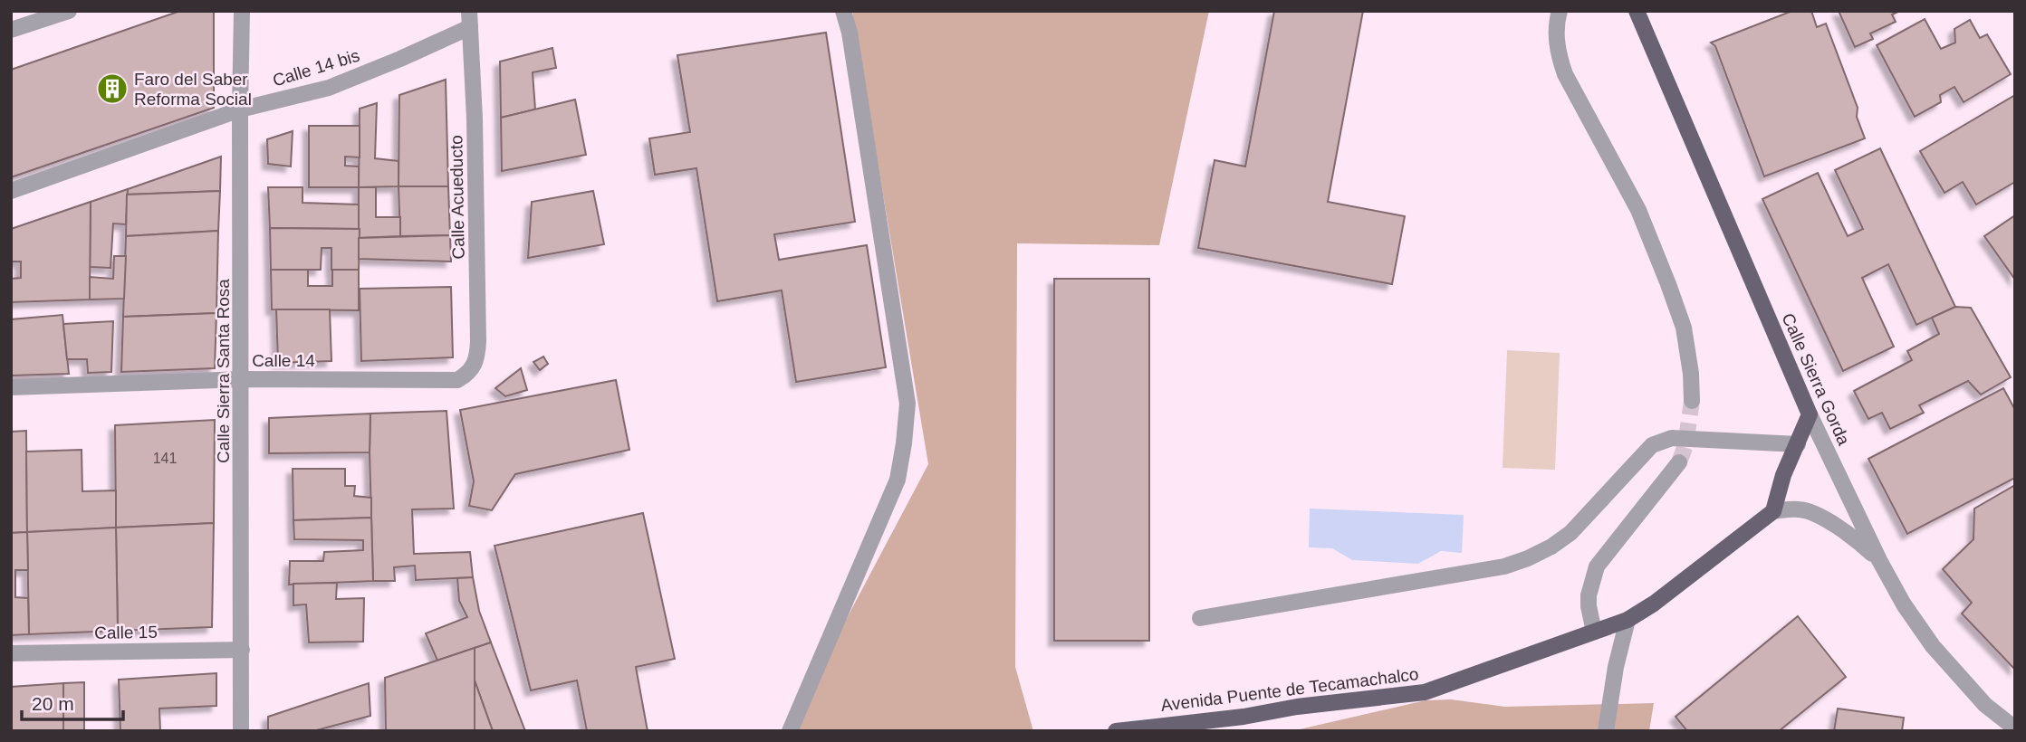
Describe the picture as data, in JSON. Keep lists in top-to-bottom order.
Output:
{
  "streets": {
    "main road": ["Calle Sierra Gorda", "Avenida Puente de Tecamachalco"],
    "street": [
      "Calle 14 bis",
      "Calle Acueducto",
      "Calle 14",
      "Calle Sierra Santa Rosa",
      "Calle 15"
    ]
  },
  "crossings": [
    ["Calle 14 bis", "Calle Acueducto"],
    ["Calle 14 bis", "Calle Sierra Santa Rosa"],
    ["Calle Acueducto", "Calle 14"],
    ["Calle 14", "Calle Sierra Santa Rosa"],
    ["Calle Sierra Santa Rosa", "Calle 15"]
  ],
  "places": {
    "building": ["Faro del Saber Reforma Social"]
  },
  "house_numbers": ["141"],
  "scale_bar": "20 m"
}
